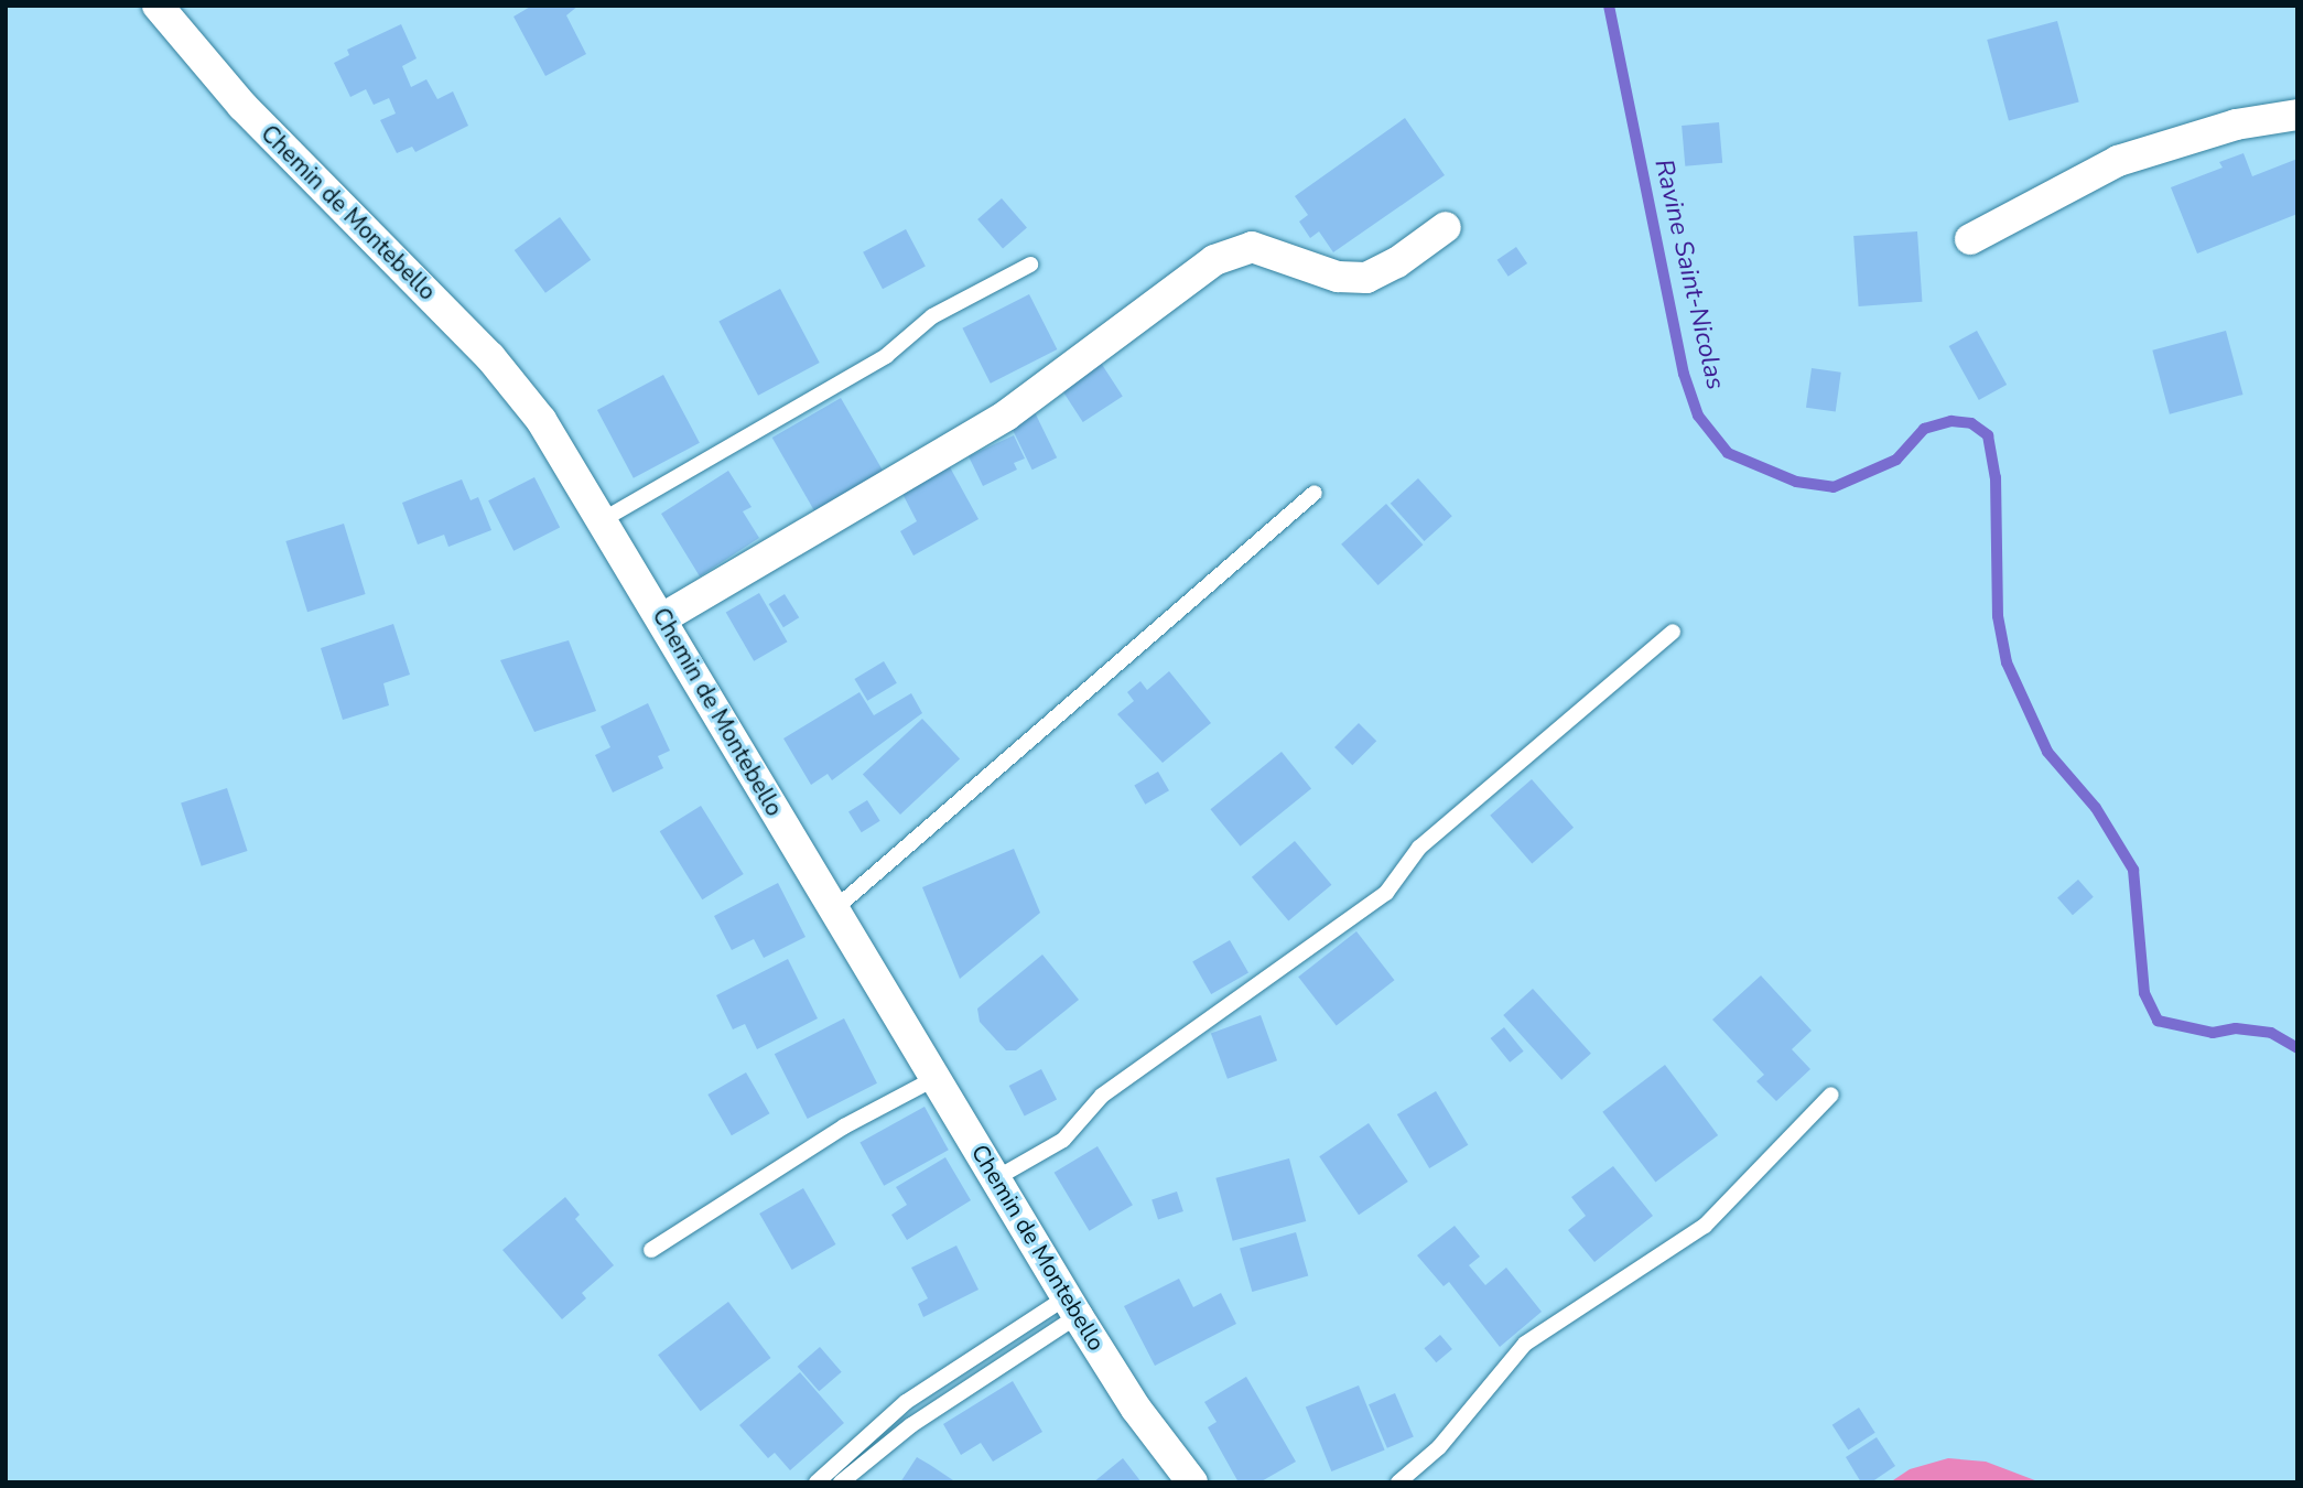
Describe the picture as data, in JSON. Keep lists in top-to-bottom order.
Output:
{
  "streets": {
    "street": ["Chemin de Montebello"]
  },
  "water": ["Ravine Saint-Nicolas"]
}
